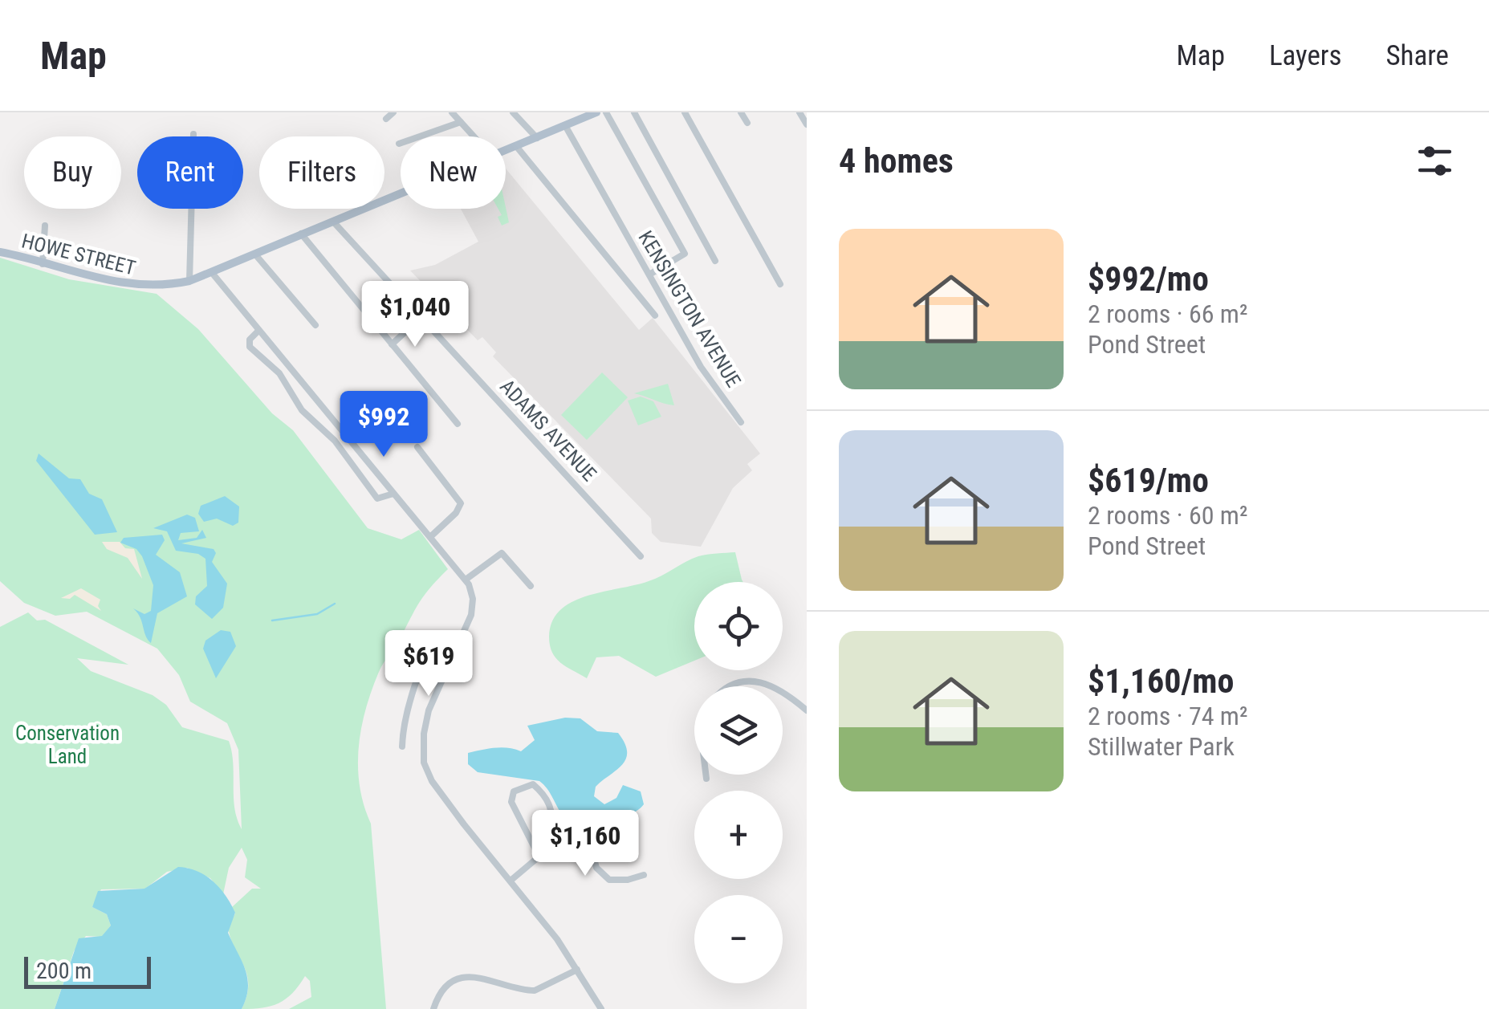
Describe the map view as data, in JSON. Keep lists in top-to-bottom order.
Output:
{
  "streets": {
    "main road": ["HOWE STREET"],
    "street": ["KENSINGTON AVENUE", "ADAMS AVENUE"]
  },
  "crossings": [
    ["HOWE STREET", "KENSINGTON AVENUE"],
    ["HOWE STREET", "ADAMS AVENUE"]
  ],
  "parks": ["Conservation Land"],
  "scale_bar": "200 m",
  "page": {
    "header": "Map",
    "nav": ["Map", "Layers", "Share"],
    "heading": "4 homes",
    "chip": [
      "Buy",
      "Rent",
      "Filters",
      "New"
    ],
    "list": [
      {
        "name": "$992/mo",
        "note": "2 rooms · 66 m² · Pond Street"
      },
      {
        "name": "$619/mo",
        "note": "2 rooms · 60 m² · Pond Street"
      },
      {
        "name": "$1,160/mo",
        "note": "2 rooms · 74 m² · Stillwater Park"
      }
    ],
    "price": [
      "$1,040",
      "$992",
      "$619",
      "$1,160"
    ],
    "map_buttons": ["+", "−"],
    "scale": "200 m"
  }
}
